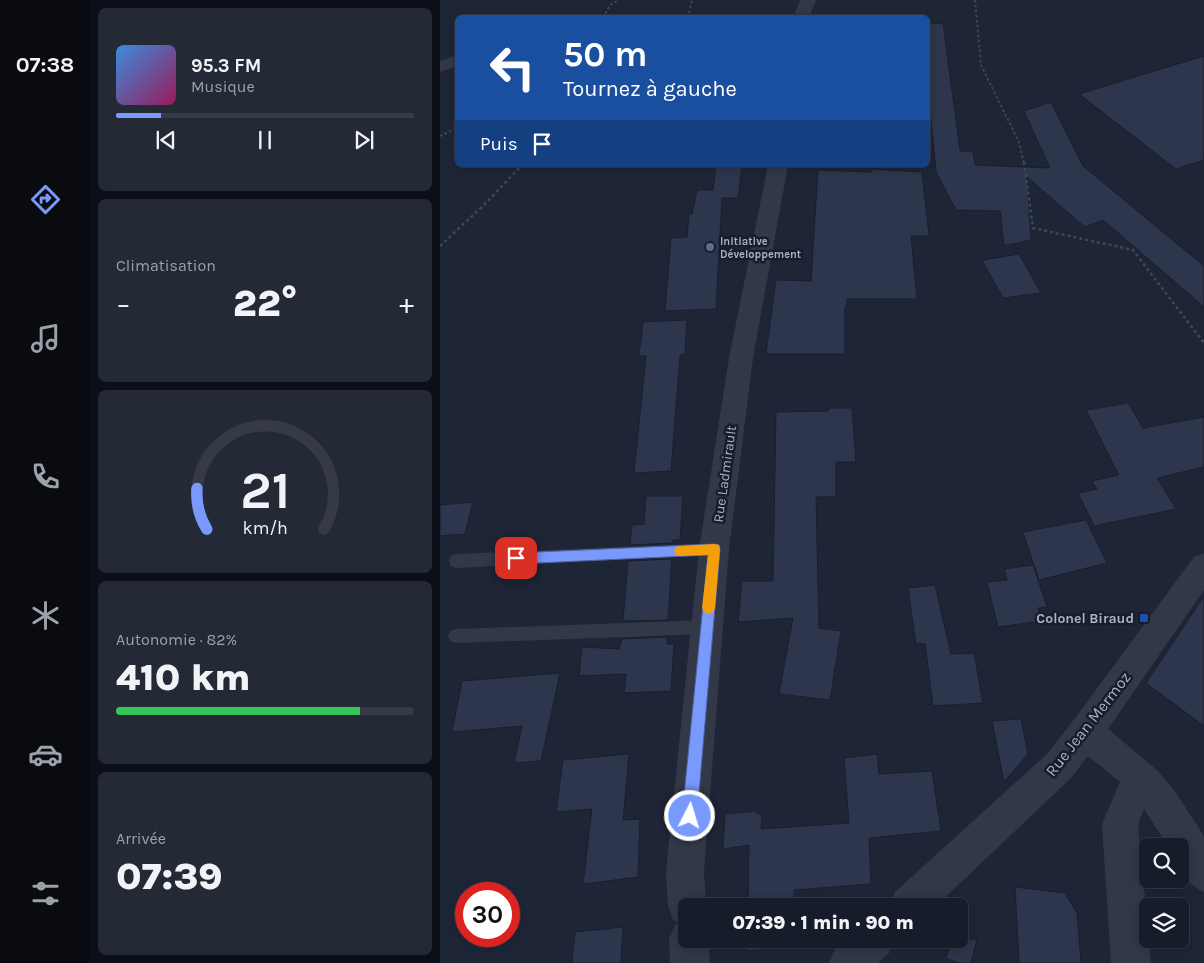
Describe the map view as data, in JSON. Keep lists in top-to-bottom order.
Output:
{
  "streets": {
    "street": ["Rue Ladmirault", "Rue Jean Mermoz"]
  },
  "places": {
    "other": ["Initiative Développement"],
    "transit": ["Colonel Biraud"]
  },
  "page": {
    "tabs": "07:38",
    "turn": ["50 m", "Tournez à gauche"],
    "song": ["95.3 FM", "Musique"],
    "then": "Puis",
    "tile": [
      "Climatisation",
      ["Autonomie · 82%", "410 km"],
      ["Arrivée", "07:39"]
    ],
    "heat": ["−", "22°", "+"],
    "limit": "30",
    "trip": "07:39 · 1 min · 90 m",
    "gauge": ["21", "km/h"]
  }
}
